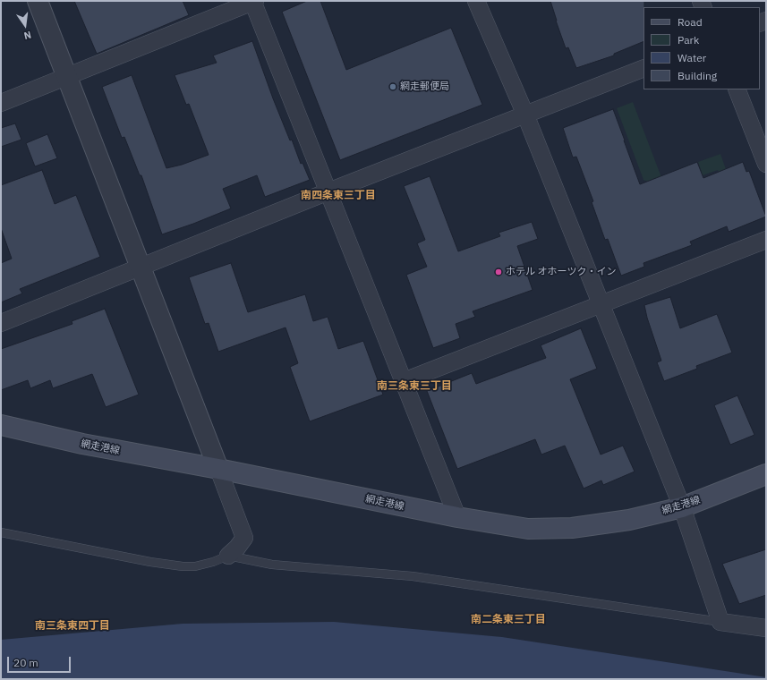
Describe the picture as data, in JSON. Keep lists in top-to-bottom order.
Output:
{
  "streets": {
    "main road": ["網走港線"]
  },
  "districts": [
    "南四条東三丁目",
    "南三条東三丁目",
    "南二条東三丁目",
    "南三条東四丁目"
  ],
  "places": ["網走郵便局", "ホテル オホーツク・イン"],
  "legend": [
    "Road",
    "Park",
    "Water",
    "Building"
  ],
  "scale_bar": "20 m",
  "north": "bottom"
}
